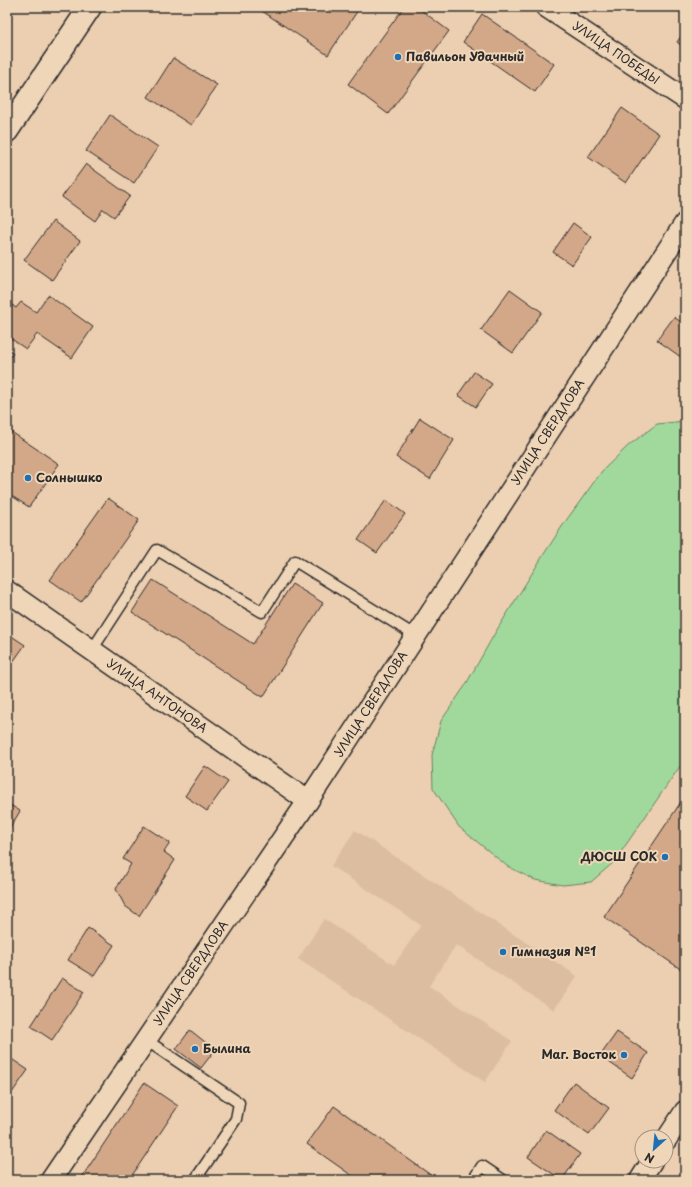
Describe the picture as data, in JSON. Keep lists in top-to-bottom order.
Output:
{
  "streets": {
    "street": ["УЛИЦА ПОБЕДЫ", "УЛИЦА СВЕРДЛОВА", "УЛИЦА АНТОНОВА"]
  },
  "crossings": [
    ["УЛИЦА СВЕРДЛОВА", "УЛИЦА АНТОНОВА"]
  ],
  "places": [
    "Павильон Удачный",
    "Солнышко",
    "ДЮСШ СОК",
    "Гимназия №1",
    "Былина",
    "Маг. Восток"
  ],
  "north": "bottom left"
}
